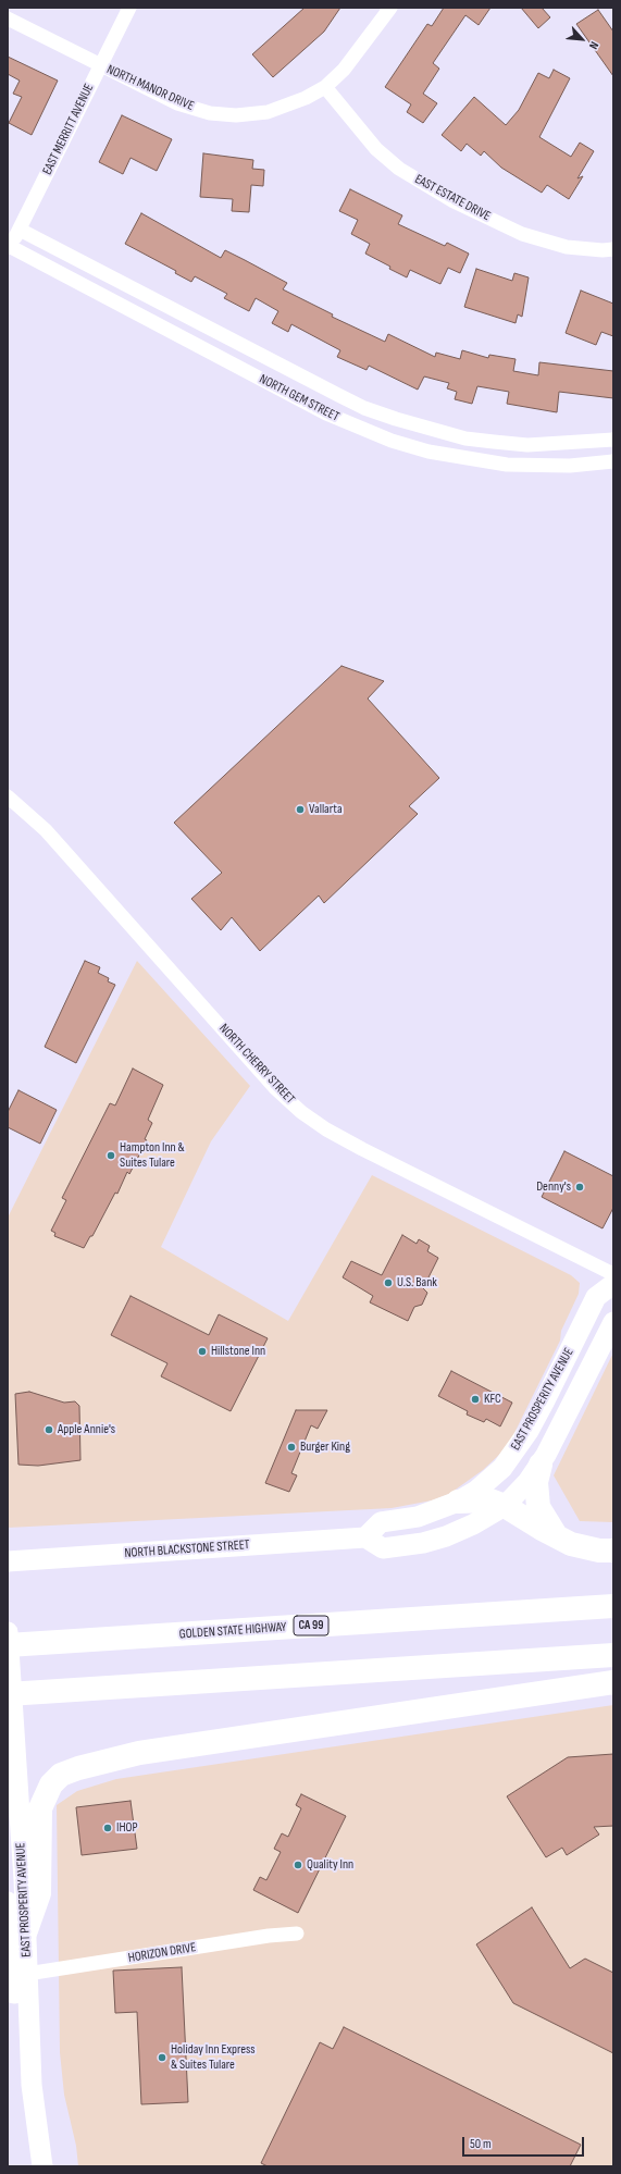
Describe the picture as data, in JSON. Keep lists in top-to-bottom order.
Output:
{
  "streets": {
    "highway": ["CA 99", "GOLDEN STATE HIGHWAY"],
    "main road": ["EAST PROSPERITY AVENUE", "NORTH BLACKSTONE STREET"],
    "street": [
      "NORTH MANOR DRIVE",
      "EAST MERRITT AVENUE",
      "EAST ESTATE DRIVE",
      "NORTH GEM STREET",
      "NORTH CHERRY STREET",
      "HORIZON DRIVE"
    ]
  },
  "crossings": [
    ["NORTH MANOR DRIVE", "EAST MERRITT AVENUE"],
    ["NORTH MANOR DRIVE", "EAST ESTATE DRIVE"],
    ["EAST MERRITT AVENUE", "NORTH GEM STREET"],
    ["EAST PROSPERITY AVENUE", "HORIZON DRIVE"]
  ],
  "places": [
    "Vallarta",
    "Hampton Inn & Suites Tulare",
    "Denny's",
    "U.S. Bank",
    "Hillstone Inn",
    "KFC",
    "Apple Annie's",
    "Burger King",
    "IHOP",
    "Quality Inn",
    "Holiday Inn Express & Suites Tulare"
  ],
  "scale_bar": "50 m",
  "north": "bottom right"
}
